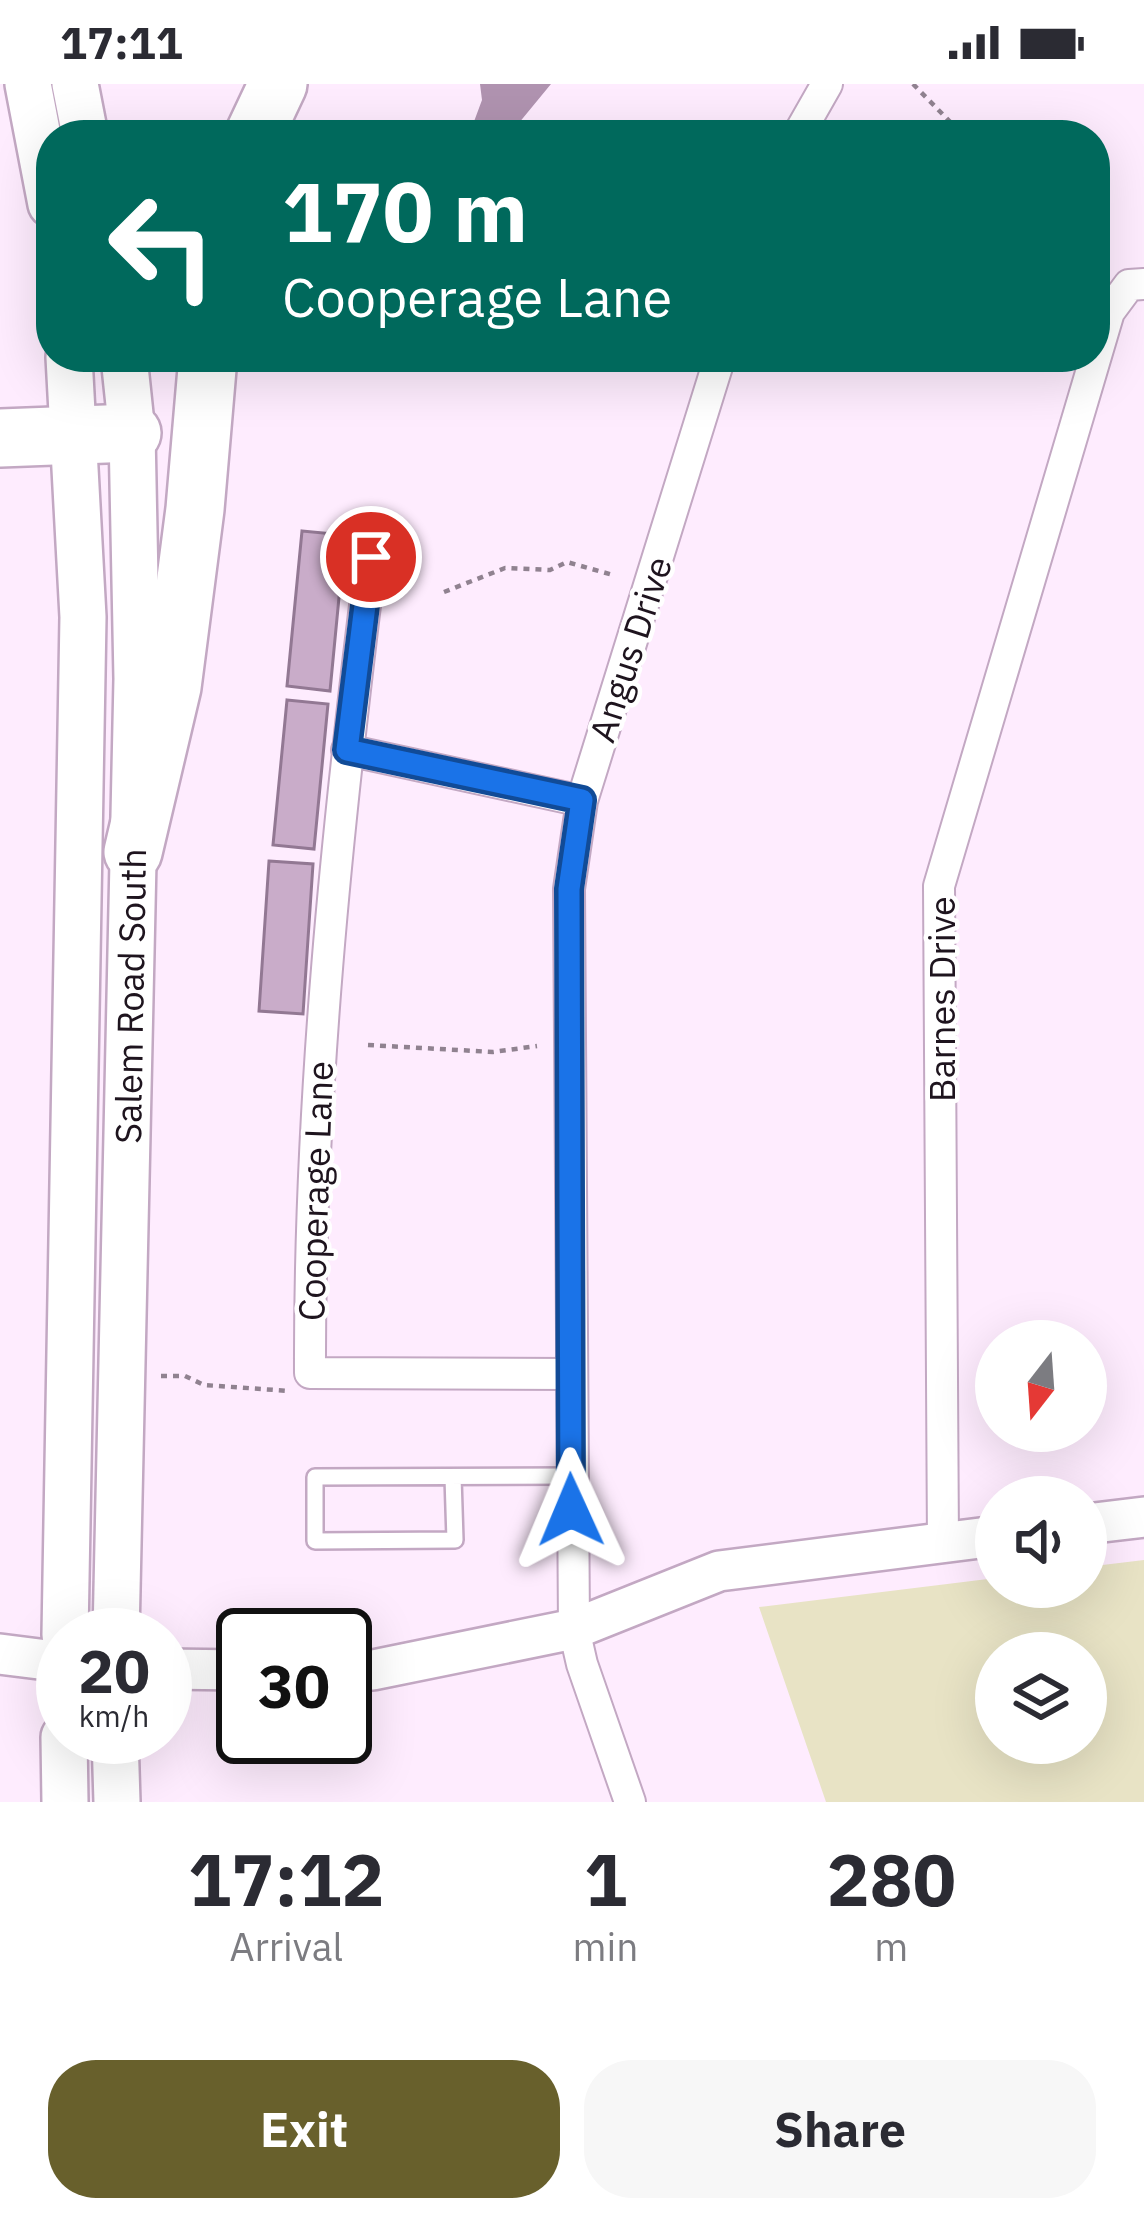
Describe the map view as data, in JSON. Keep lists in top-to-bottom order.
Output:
{
  "streets": {
    "main road": ["Salem Road South"],
    "street": ["Angus Drive", "Barnes Drive", "Cooperage Lane"]
  },
  "crossings": [
    ["Angus Drive", "Cooperage Lane"]
  ],
  "north": "bottom",
  "page": {
    "status": "17:11",
    "turn": ["170 m", "Cooperage Lane"],
    "speed": "20 km/h",
    "limit": "30",
    "eta": [
      "17:12",
      "Arrival",
      "1",
      "min",
      "280",
      "m"
    ],
    "buttons": ["Exit", "Share"]
  }
}
